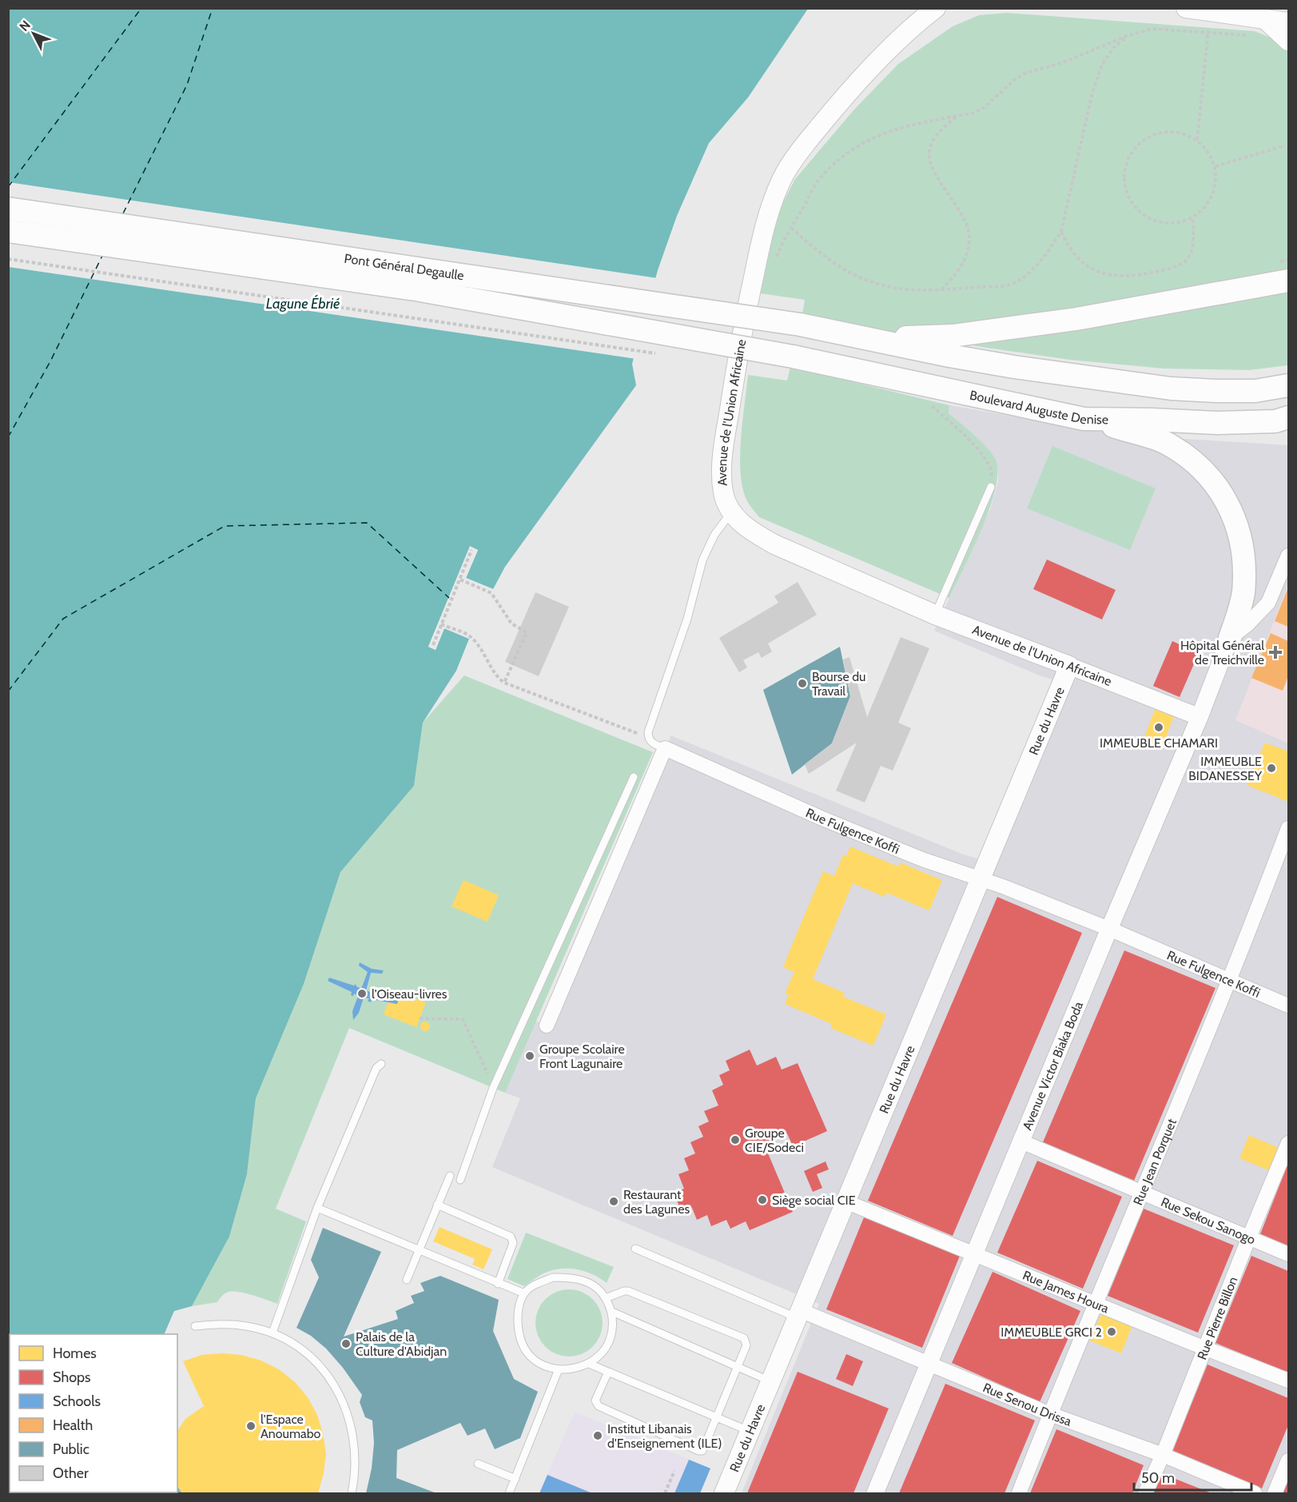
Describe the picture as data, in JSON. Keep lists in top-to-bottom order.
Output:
{
  "streets": {
    "highway": ["Pont Général Degaulle", "Boulevard Auguste Denise"],
    "main road": ["Avenue de l'Union Africaine", "Rue du Havre"],
    "street": [
      "Rue Fulgence Koffi",
      "Avenue Victor Biaka Boda",
      "Rue Jean Porquet",
      "Rue Sekou Sanogo",
      "Rue James Houra",
      "Rue Pierre Billon",
      "Rue Senou Drissa"
    ]
  },
  "crossings": [
    ["Pont Général Degaulle", "Boulevard Auguste Denise"],
    ["Avenue de l'Union Africaine", "Rue du Havre"],
    ["Avenue de l'Union Africaine", "Avenue Victor Biaka Boda"],
    ["Rue du Havre", "Rue Fulgence Koffi"],
    ["Rue du Havre", "Rue James Houra"],
    ["Rue du Havre", "Rue Senou Drissa"],
    ["Rue Fulgence Koffi", "Avenue Victor Biaka Boda"],
    ["Rue Fulgence Koffi", "Rue Jean Porquet"],
    ["Avenue Victor Biaka Boda", "Rue Sekou Sanogo"],
    ["Avenue Victor Biaka Boda", "Rue James Houra"],
    ["Avenue Victor Biaka Boda", "Rue Senou Drissa"],
    ["Rue Jean Porquet", "Rue Sekou Sanogo"],
    ["Rue Jean Porquet", "Rue James Houra"],
    ["Rue Jean Porquet", "Rue Senou Drissa"],
    ["Rue Sekou Sanogo", "Rue Pierre Billon"],
    ["Rue James Houra", "Rue Pierre Billon"],
    ["Rue Pierre Billon", "Rue Senou Drissa"]
  ],
  "water": ["Lagune Ébrié"],
  "places": {
    "health": ["Hôpital Général de Treichville"],
    "other": [
      "Bourse du Travail",
      "IMMEUBLE CHAMARI",
      "IMMEUBLE BIDANESSEY",
      "l'Oiseau-livres",
      "Groupe Scolaire Front Lagunaire",
      "Groupe CIE/Sodeci",
      "Siège social CIE",
      "Restaurant des Lagunes",
      "IMMEUBLE GRCI 2",
      "Palais de la Culture d'Abidjan",
      "l'Espace Anoumabo",
      "Institut Libanais d'Enseignement (ILE)"
    ]
  },
  "legend": [
    "Homes",
    "Shops",
    "Schools",
    "Health",
    "Public",
    "Other"
  ],
  "scale_bar": "50 m",
  "north": "top left"
}
